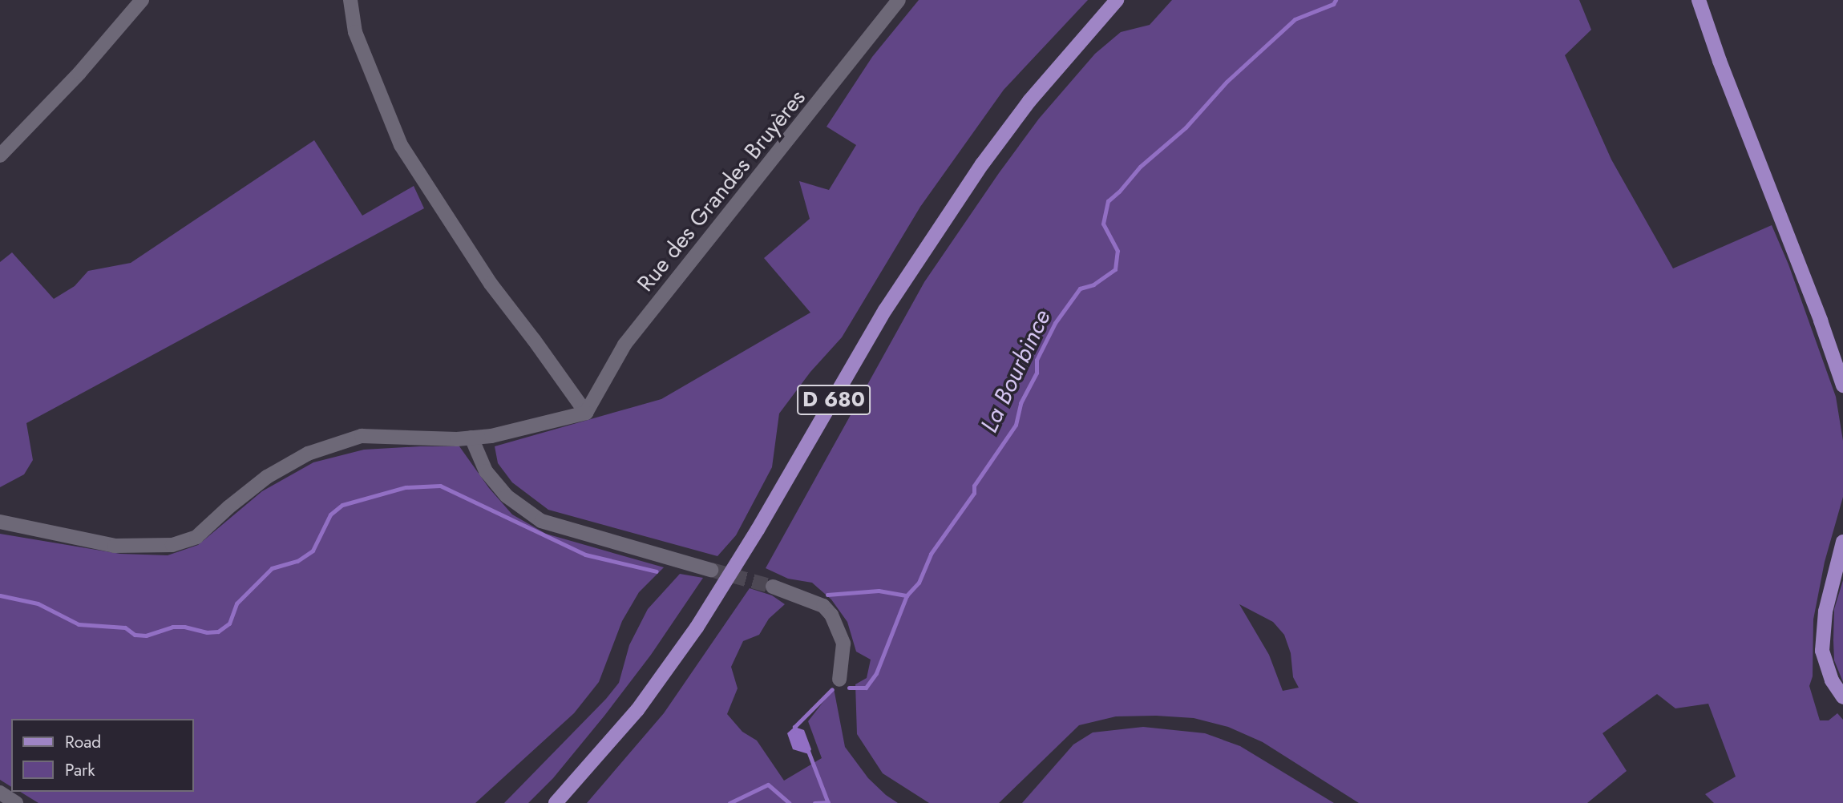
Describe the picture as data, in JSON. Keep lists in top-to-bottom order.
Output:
{
  "streets": {
    "main road": ["D 680"],
    "street": ["Rue des Grandes Bruyères"]
  },
  "water": ["La Bourbince"],
  "legend": ["Road", "Park"]
}
